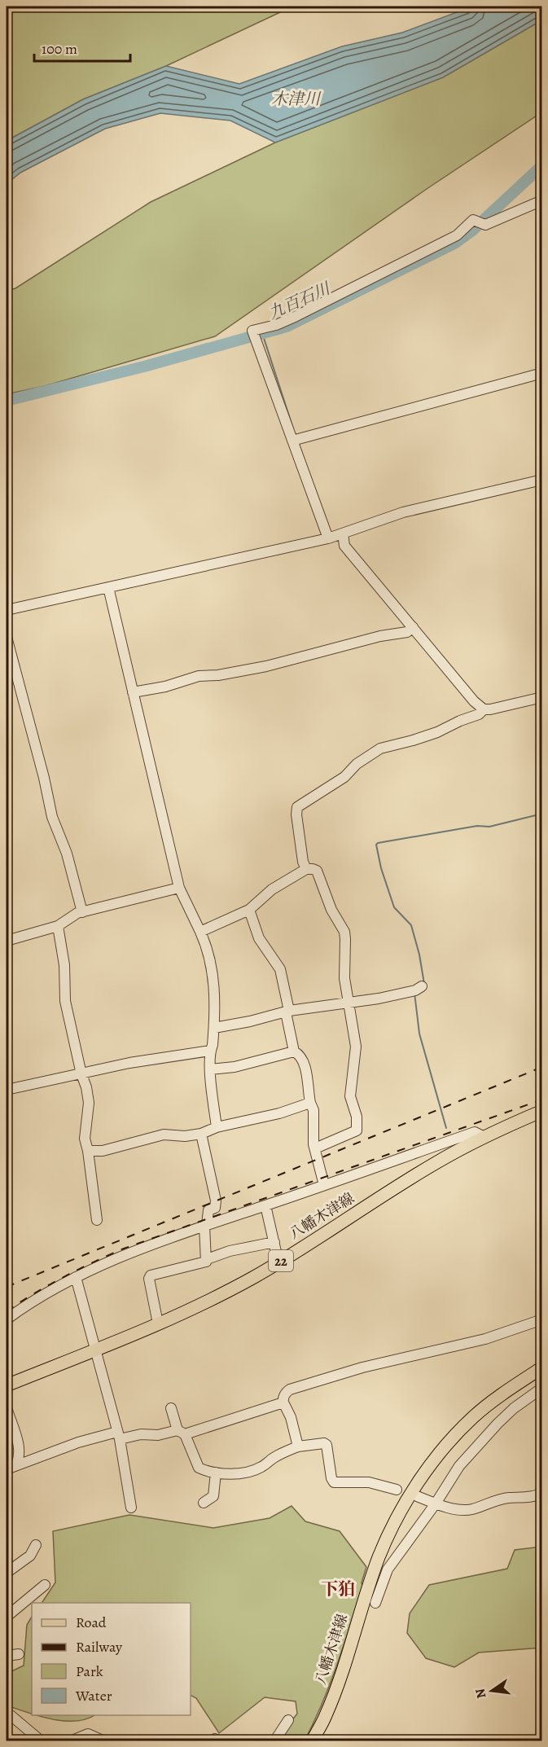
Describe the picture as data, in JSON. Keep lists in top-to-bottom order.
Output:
{
  "streets": {
    "main road": ["八幡木津線", "22"]
  },
  "districts": ["下狛"],
  "water": ["木津川", "九百石川"],
  "legend": [
    "Road",
    "Railway",
    "Park",
    "Water"
  ],
  "scale_bar": "100 m",
  "north": "left"
}
